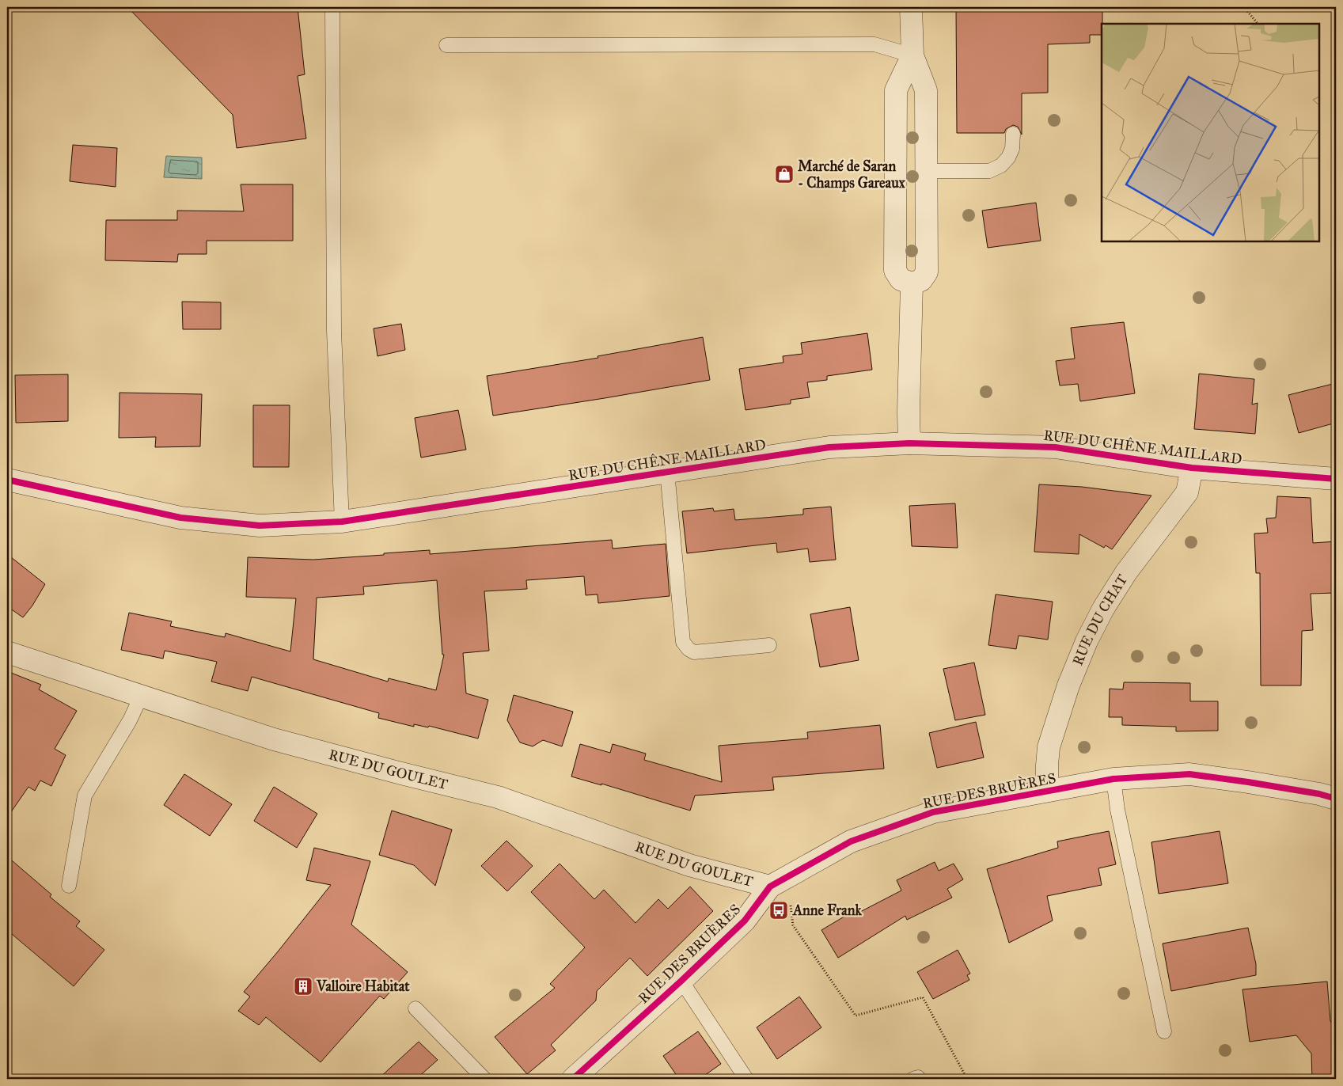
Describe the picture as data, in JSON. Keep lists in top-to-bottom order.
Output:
{
  "streets": {
    "street": [
      "RUE DU CHÊNE MAILLARD",
      "RUE DU CHAT",
      "RUE DU GOULET",
      "RUE DES BRUÈRES"
    ]
  },
  "crossings": [
    ["RUE DU CHÊNE MAILLARD", "RUE DU CHAT"],
    ["RUE DU CHAT", "RUE DES BRUÈRES"],
    ["RUE DU GOULET", "RUE DES BRUÈRES"]
  ],
  "places": {
    "shop": ["Marché de Saran - Champs Gareaux"],
    "bus stop": ["Anne Frank"],
    "building": ["Valloire Habitat"]
  }
}
